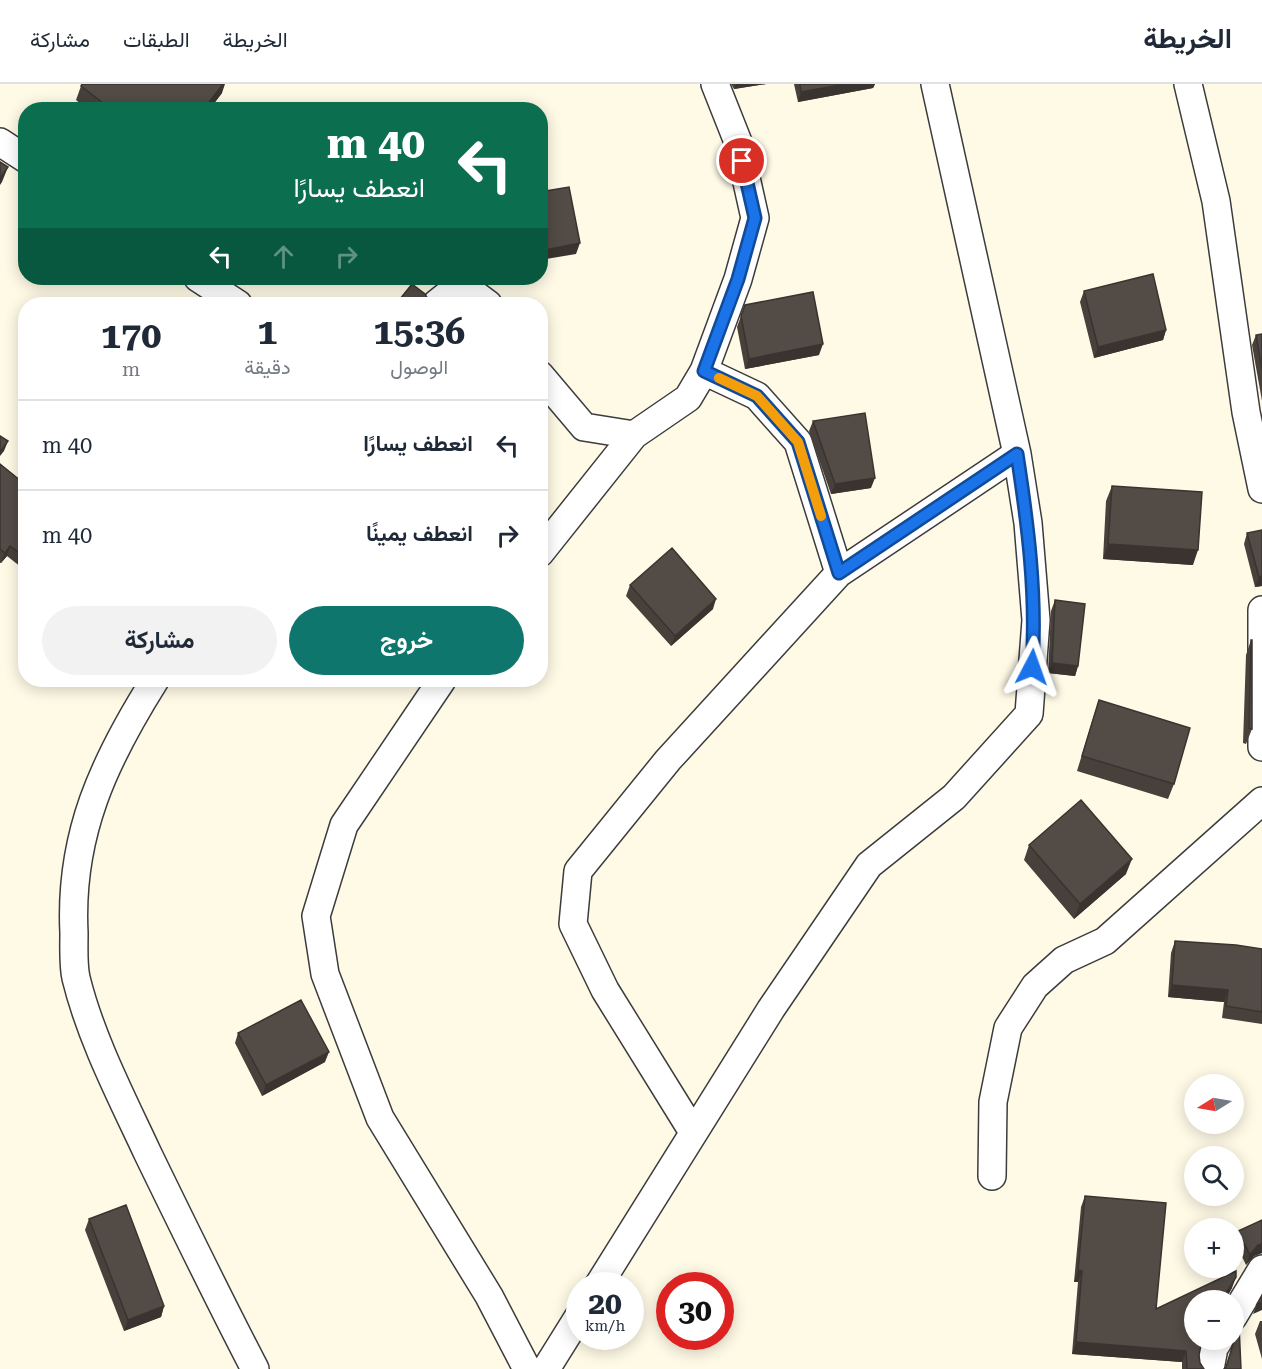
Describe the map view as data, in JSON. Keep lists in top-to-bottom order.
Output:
{
  "north": "left",
  "page": {
    "header": "الخريطة",
    "nav": ["الخريطة", "الطبقات", "مشاركة"],
    "turn": ["40 m", "انعطف يسارًا"],
    "eta": [
      "15:36",
      "الوصول",
      "1",
      "دقيقة",
      "170",
      "m"
    ],
    "list": [
      {
        "name": "انعطف يسارًا",
        "value": "40 m"
      },
      {
        "name": "انعطف يمينًا",
        "value": "40 m"
      }
    ],
    "buttons": ["خروج", "مشاركة"],
    "map_buttons": ["+", "−"],
    "speed": "20 km/h",
    "limit": "30"
  }
}
